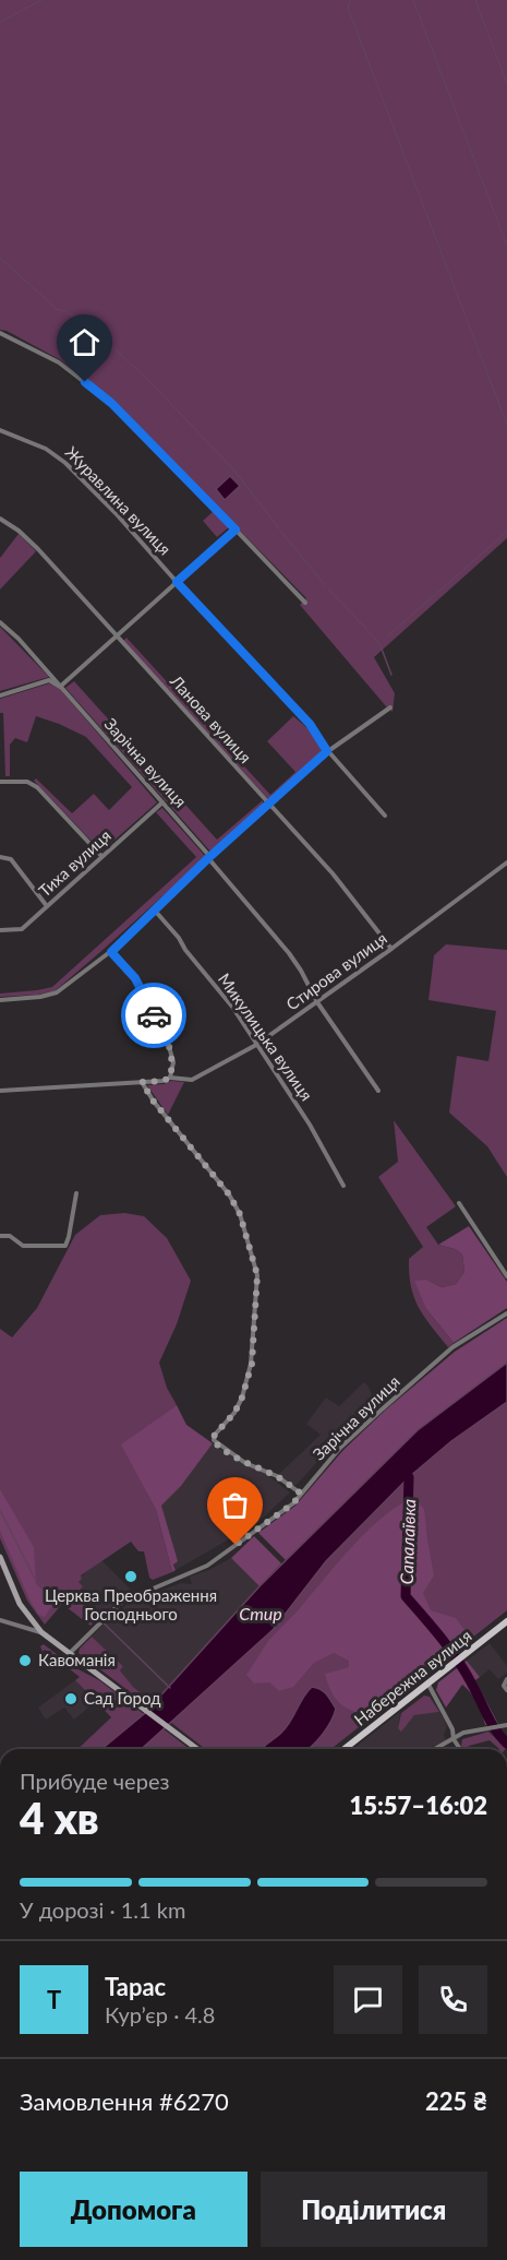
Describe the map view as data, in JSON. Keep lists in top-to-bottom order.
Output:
{
  "streets": {
    "main road": ["Набережна вулиця"],
    "street": [
      "Журавлина вулиця",
      "Ланова вулиця",
      "Зарічна вулиця",
      "Тиха вулиця",
      "Стирова вулиця",
      "Микулицька вулиця"
    ]
  },
  "crossings": [
    ["Ланова вулиця", "Стирова вулиця"],
    ["Зарічна вулиця", "Тиха вулиця"],
    ["Зарічна вулиця", "Стирова вулиця"],
    ["Стирова вулиця", "Микулицька вулиця"]
  ],
  "water": ["Сапалаївка", "Стир"],
  "places": ["Церква Преображення Господнього", "Кавоманія", "Сад Город"],
  "page": {
    "heading": ["4 хв", "Прибуде через", "15:57–16:02"],
    "panel": [
      "Тарас",
      "Кур’єр · 4.8",
      "Замовлення #6270",
      "225 ₴"
    ],
    "bar": "У дорозі · 1.1 km",
    "round": "Т",
    "buttons": ["Допомога", "Поділитися"]
  }
}
